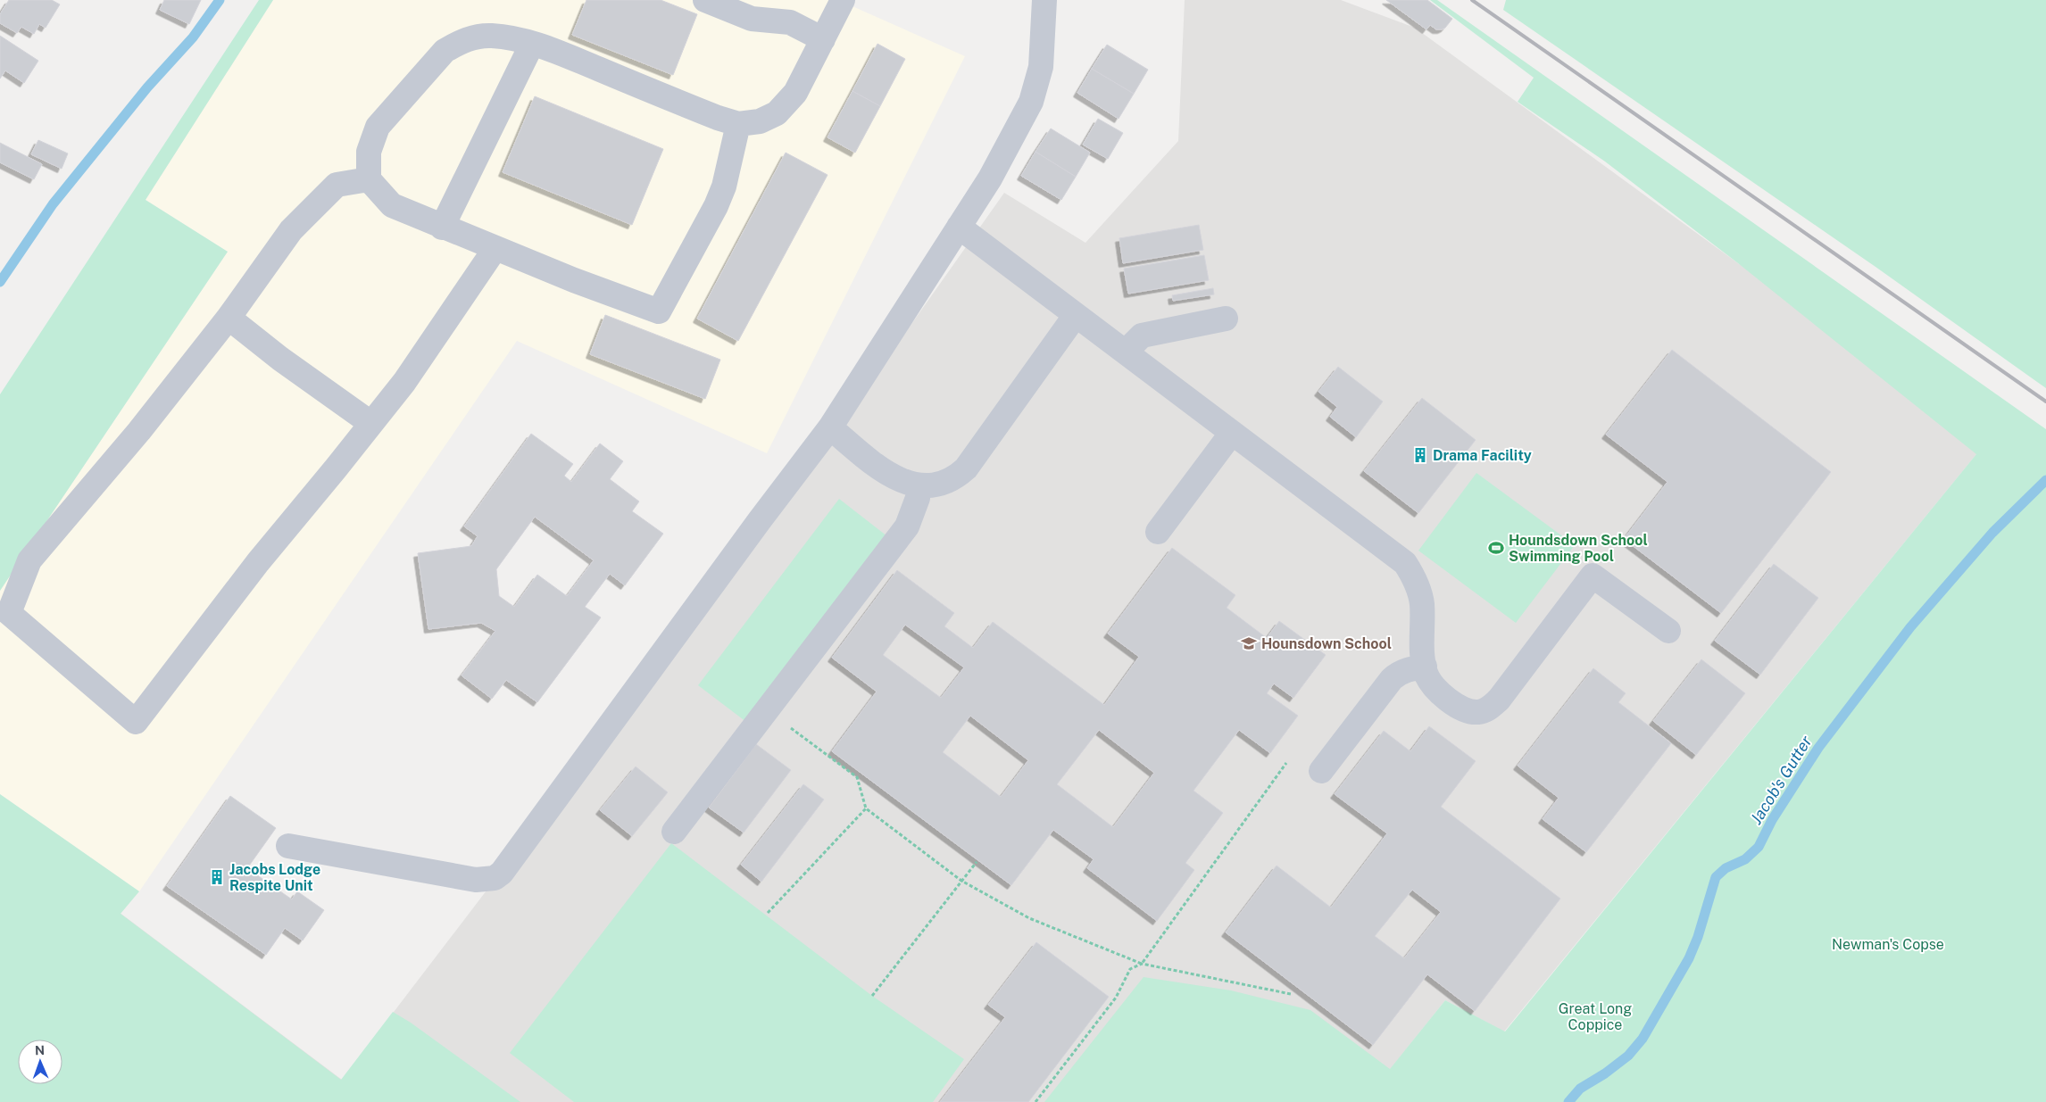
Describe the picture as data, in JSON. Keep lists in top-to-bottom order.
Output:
{
  "water": ["Jacob's Gutter"],
  "parks": ["Newman's Copse", "Great Long Coppice"],
  "places": {
    "building": ["Drama Facility", "Jacobs Lodge Respite Unit"],
    "sports": ["Houndsdown School Swimming Pool"],
    "school or university": ["Hounsdown School"]
  },
  "north": "top"
}
